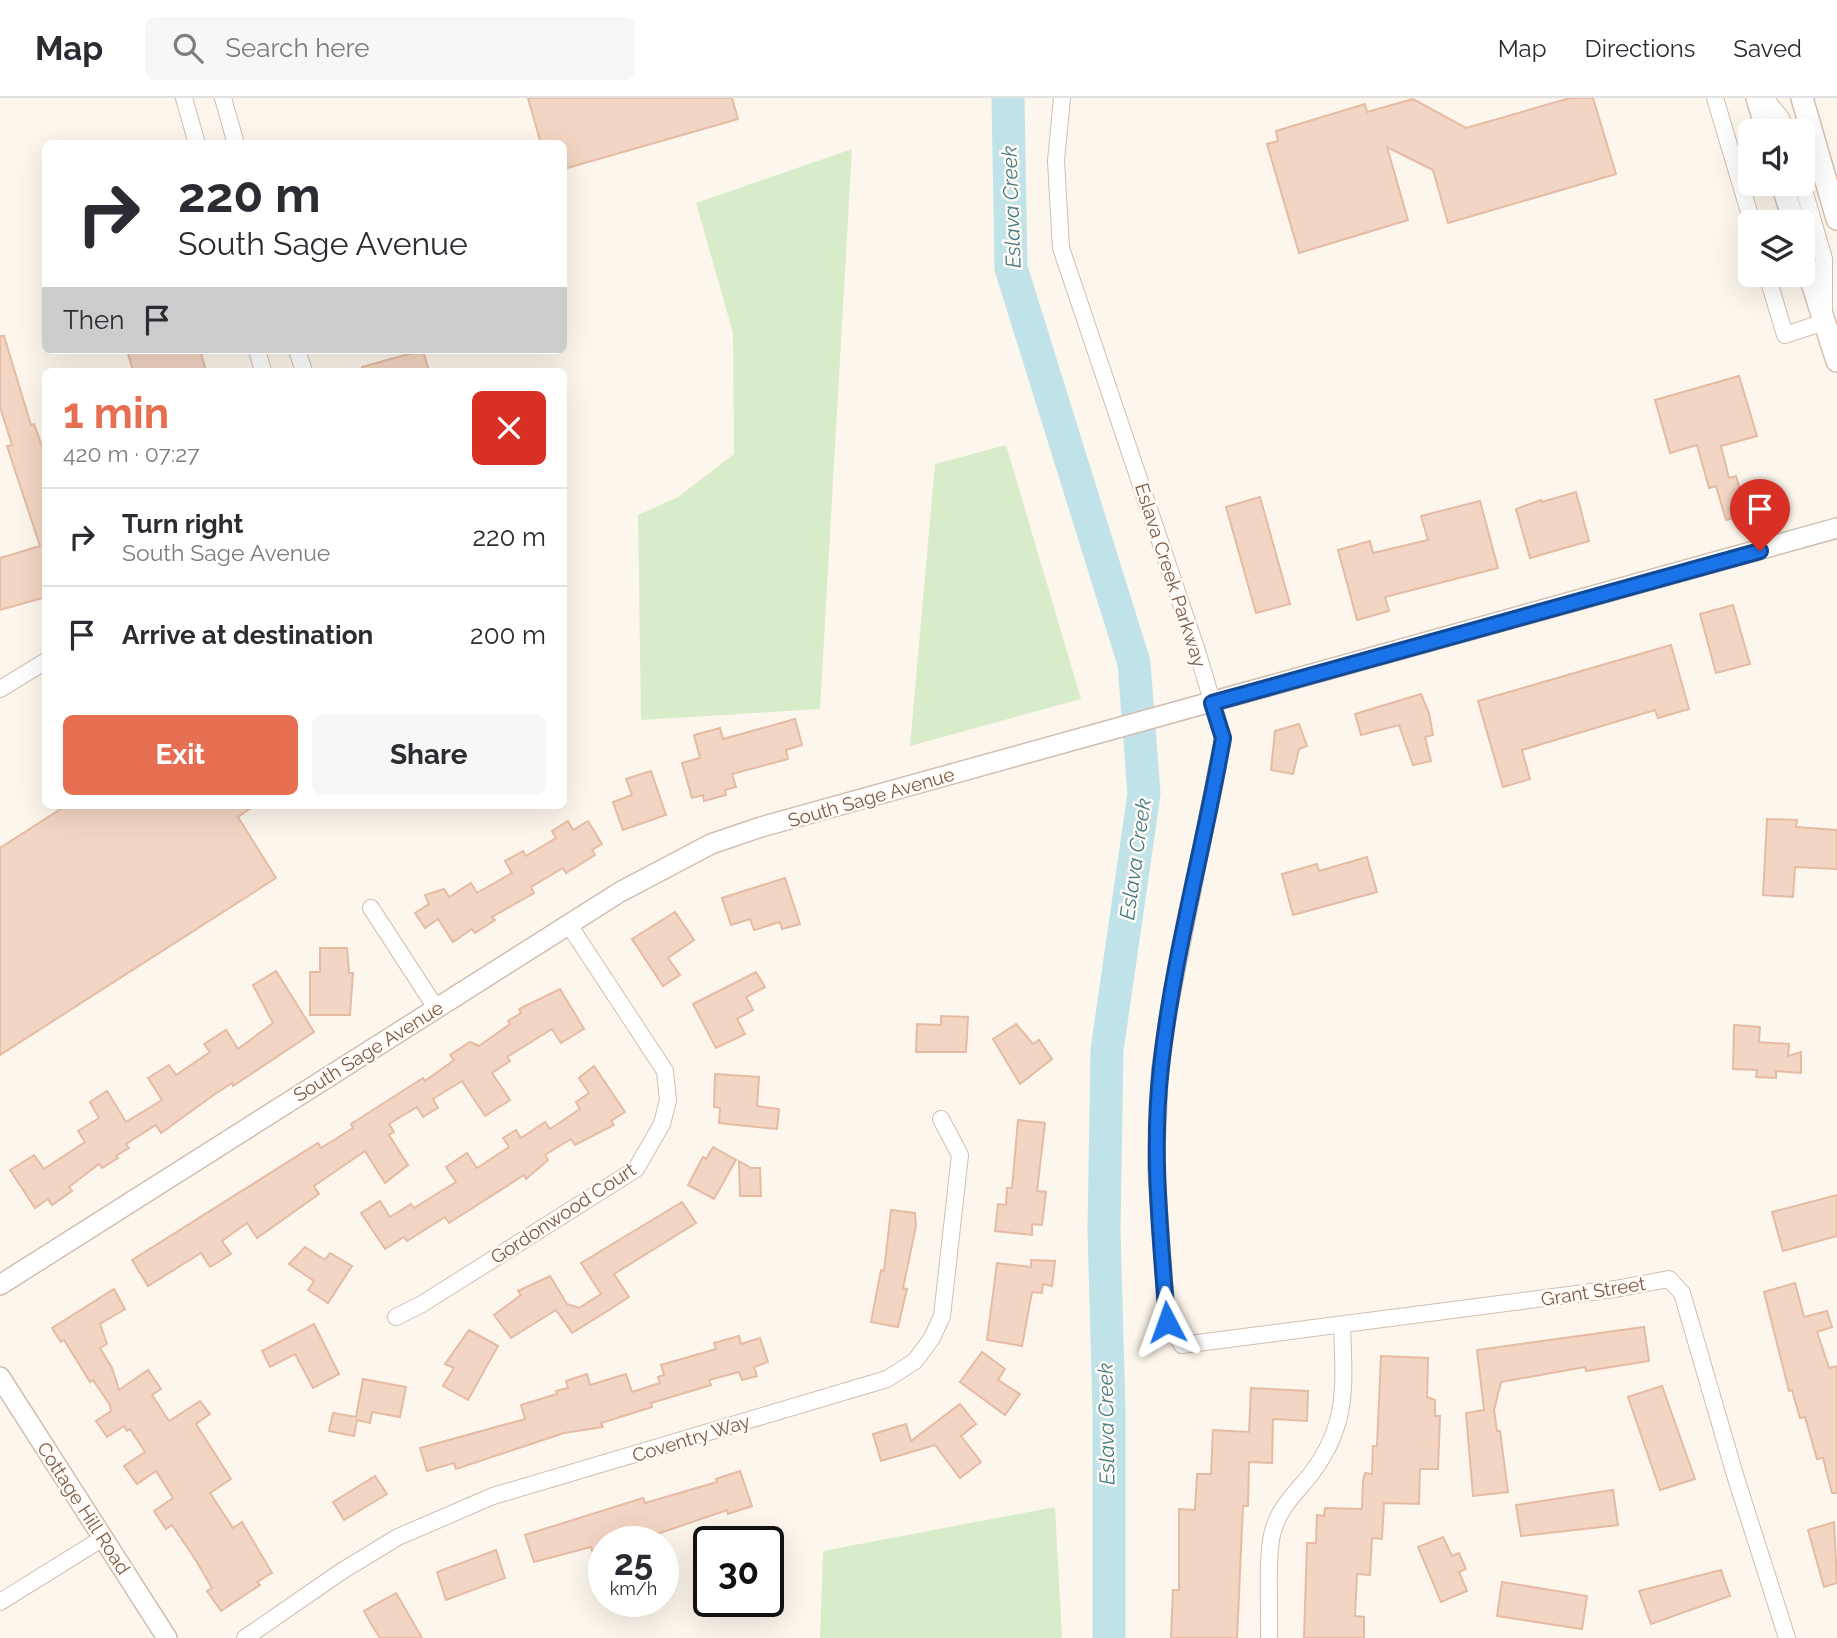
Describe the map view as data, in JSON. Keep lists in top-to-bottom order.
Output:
{
  "streets": {
    "street": [
      "Eslava Creek Parkway",
      "South Sage Avenue",
      "Gordonwood Court",
      "Grant Street",
      "Coventry Way",
      "Cottage Hill Road"
    ]
  },
  "crossings": [
    ["Eslava Creek Parkway", "South Sage Avenue"],
    ["Eslava Creek Parkway", "Grant Street"],
    ["South Sage Avenue", "Gordonwood Court"]
  ],
  "water": ["Eslava Creek"],
  "page": {
    "header": "Map",
    "search": "Search here",
    "nav": ["Map", "Directions", "Saved"],
    "turn": ["220 m", "South Sage Avenue"],
    "then": "Then",
    "heading": ["1 min", "420 m · 07:27"],
    "list": [
      {
        "name": "Turn right",
        "note": "South Sage Avenue",
        "value": "220 m"
      },
      {
        "name": "Arrive at destination",
        "value": "200 m"
      }
    ],
    "buttons": ["Exit", "Share"],
    "speed": "25 km/h",
    "limit": "30"
  }
}
